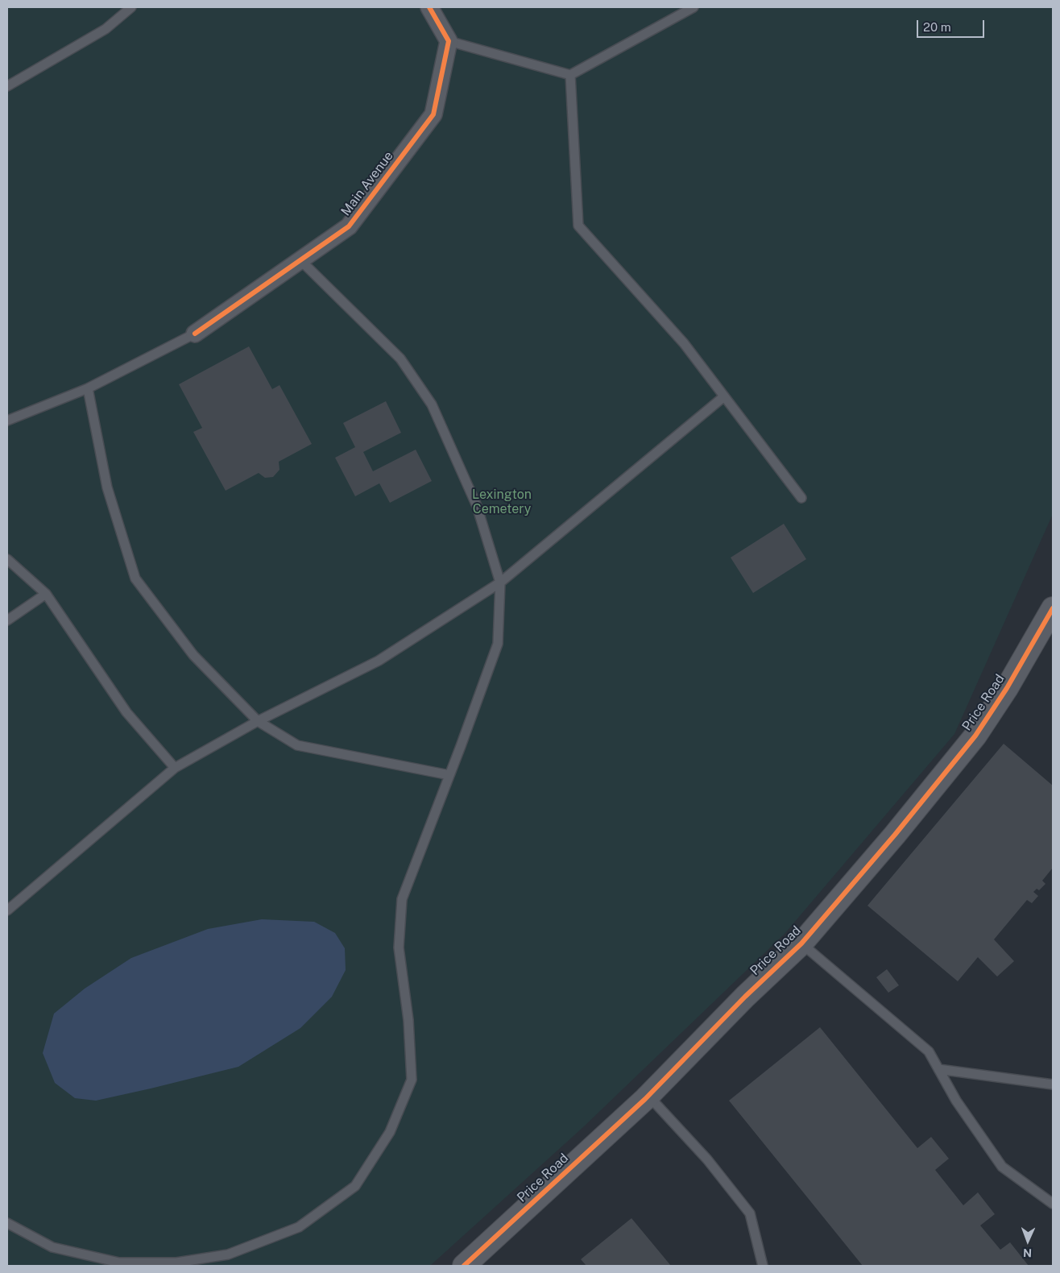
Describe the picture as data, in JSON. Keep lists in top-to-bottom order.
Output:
{
  "streets": {
    "street": ["Main Avenue", "Price Road"]
  },
  "parks": ["Lexington Cemetery"],
  "scale_bar": "20 m",
  "north": "bottom"
}
